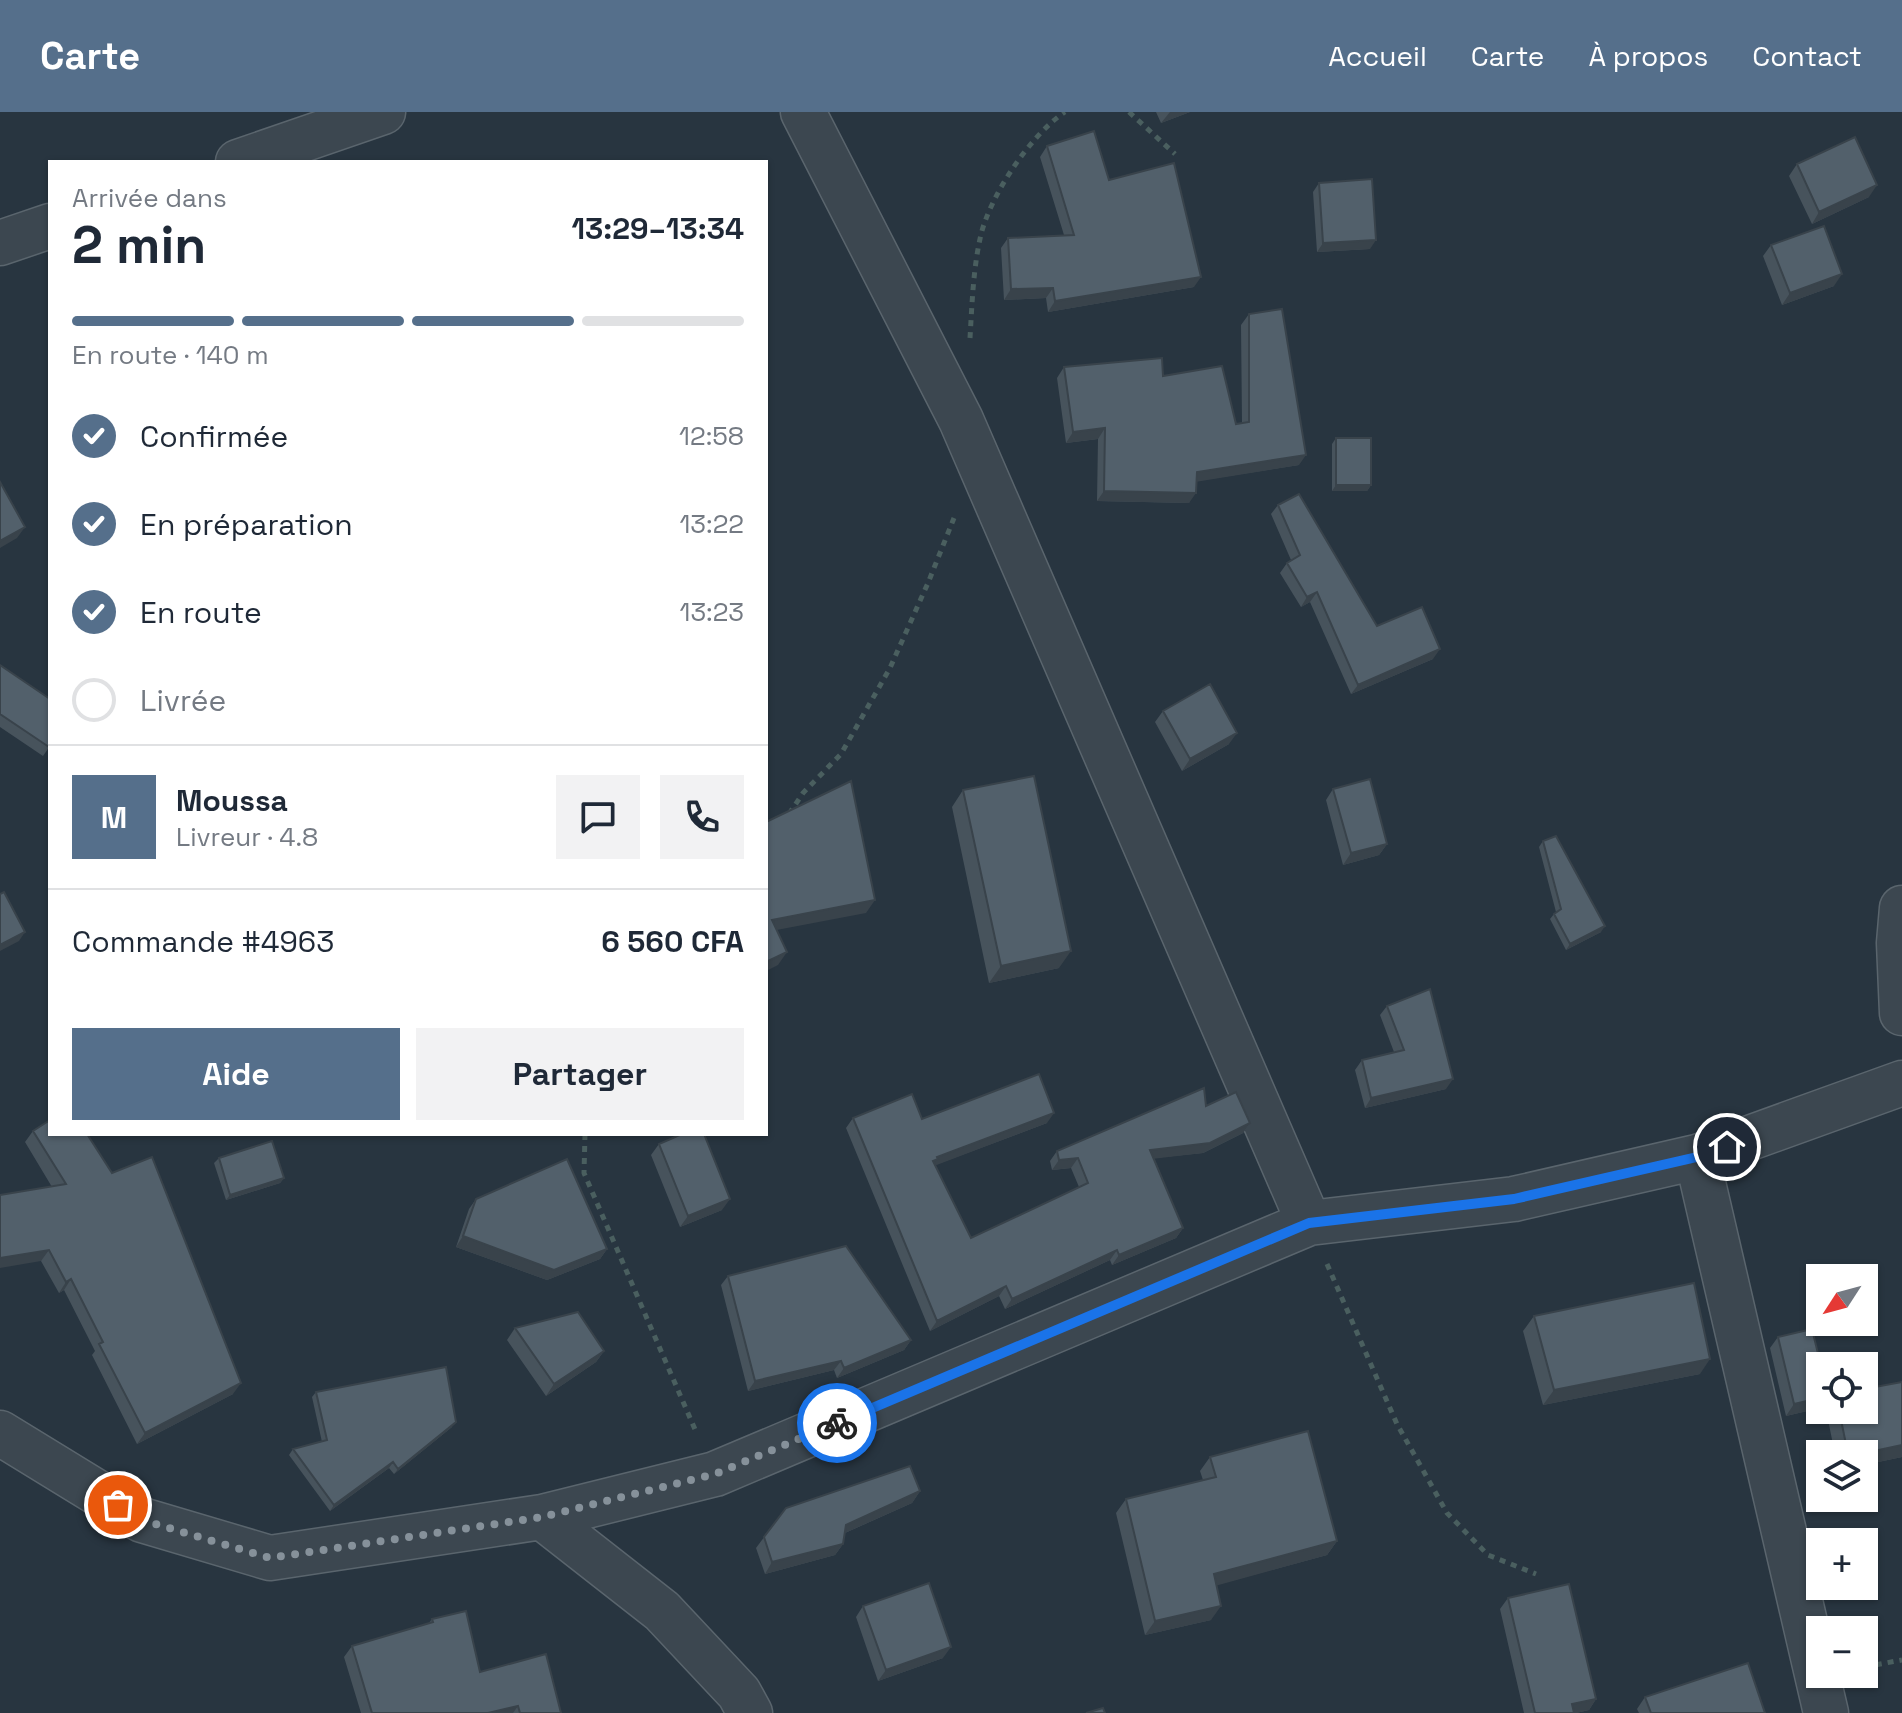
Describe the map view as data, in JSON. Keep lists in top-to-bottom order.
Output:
{
  "north": "bottom left",
  "page": {
    "header": "Carte",
    "nav": [
      "Accueil",
      "Carte",
      "À propos",
      "Contact"
    ],
    "heading": ["2 min", "Arrivée dans", "13:29–13:34"],
    "panel": [
      "Moussa",
      "Livreur · 4.8",
      "Commande #4963",
      "6 560 CFA"
    ],
    "bar": "En route · 140 m",
    "list": [
      ["Confirmée", "12:58"],
      ["En préparation", "13:22"],
      ["En route", "13:23"],
      "Livrée"
    ],
    "round": "M",
    "buttons": ["Aide", "Partager"],
    "map_buttons": ["+", "−"]
  }
}
